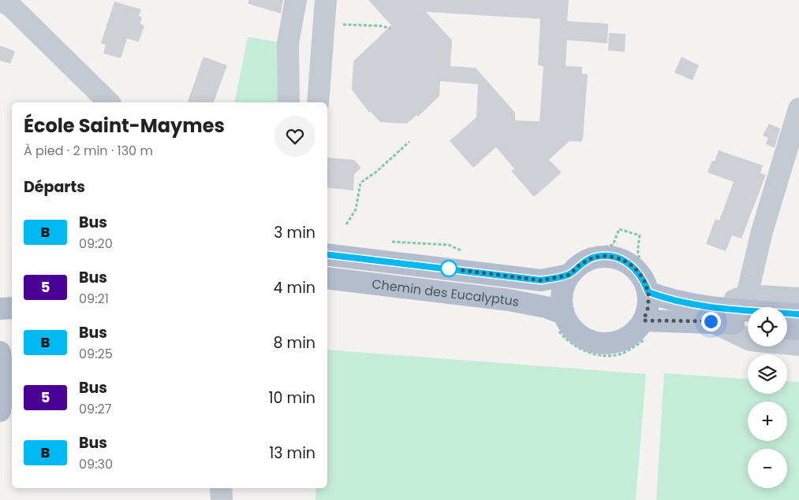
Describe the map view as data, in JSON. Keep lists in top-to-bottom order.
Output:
{
  "streets": {
    "main road": ["Chemin des Eucalyptus"]
  },
  "lines": ["bus line B"],
  "page": {
    "heading": [
      ["École Saint-Maymes", "À pied · 2 min · 130 m"],
      "Départs"
    ],
    "list": [
      {
        "mark": "B",
        "name": "Bus",
        "note": "09:20",
        "value": "3 min"
      },
      {
        "mark": "5",
        "name": "Bus",
        "note": "09:21",
        "value": "4 min"
      },
      {
        "mark": "B",
        "name": "Bus",
        "note": "09:25",
        "value": "8 min"
      },
      {
        "mark": "5",
        "name": "Bus",
        "note": "09:27",
        "value": "10 min"
      },
      {
        "mark": "B",
        "name": "Bus",
        "note": "09:30",
        "value": "13 min"
      }
    ],
    "map_buttons": ["+", "−"]
  }
}
